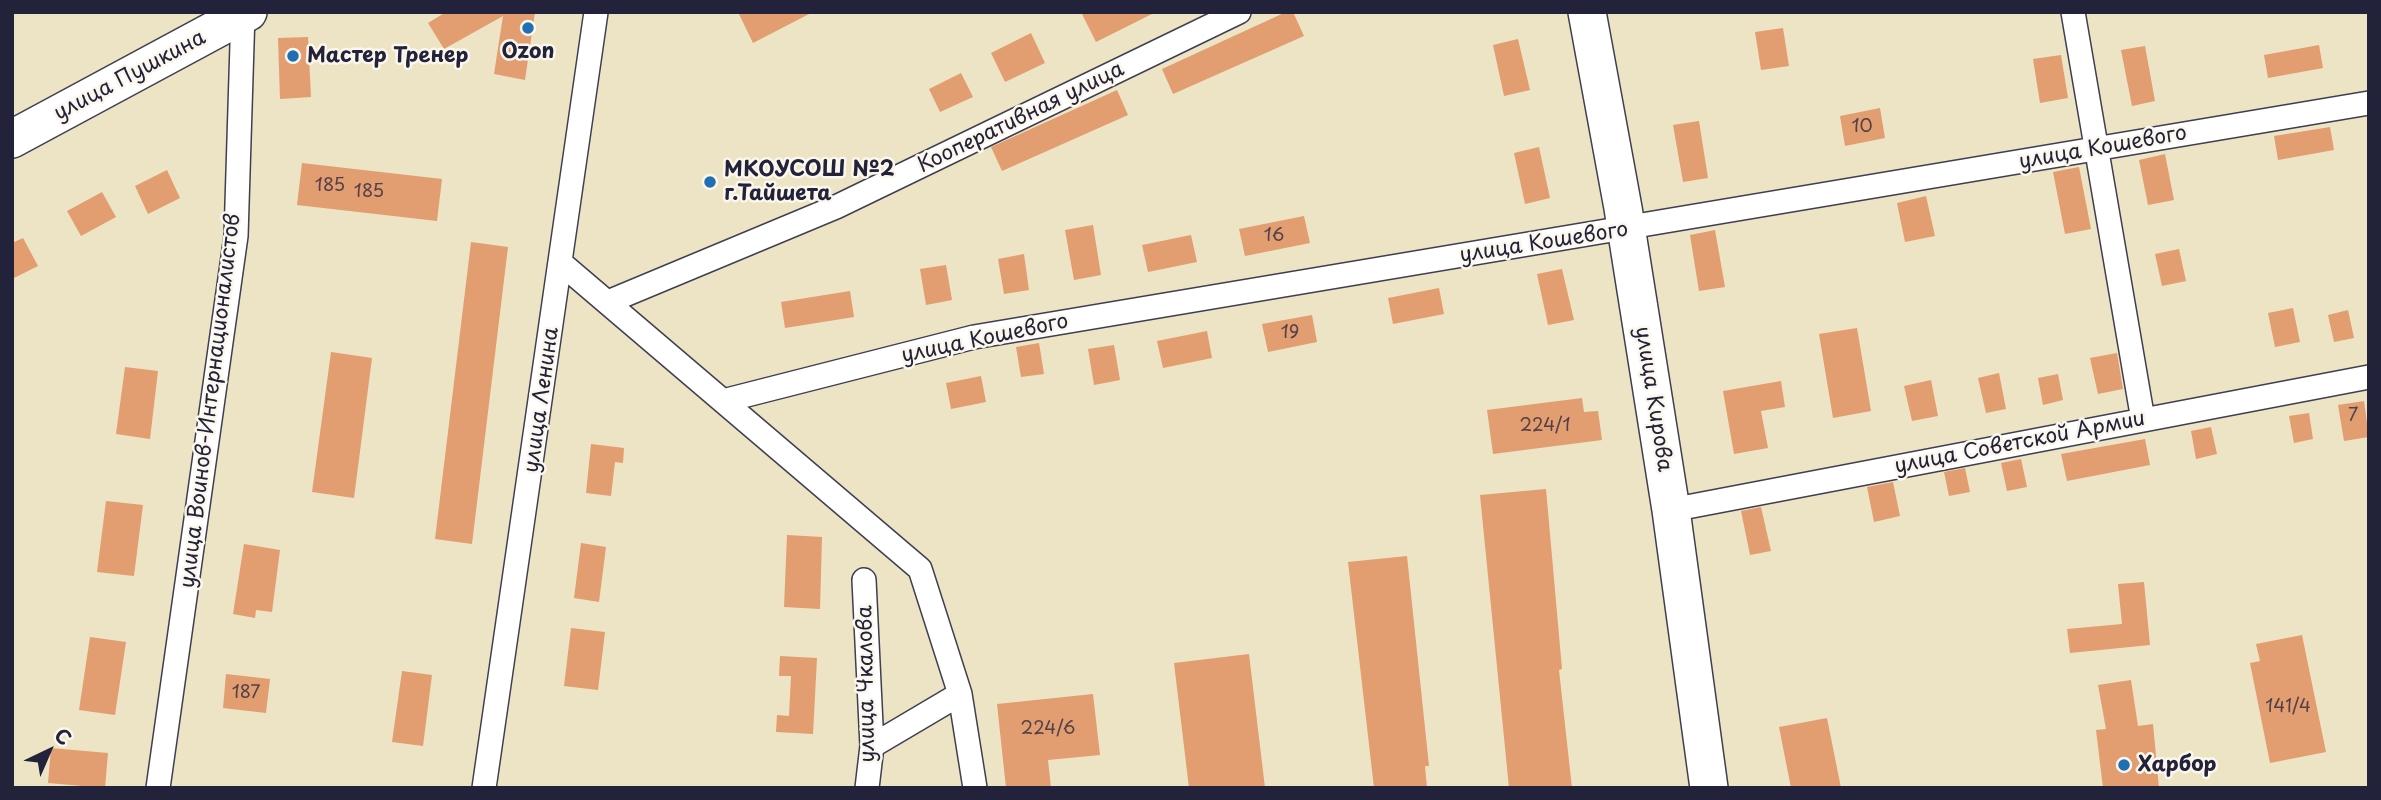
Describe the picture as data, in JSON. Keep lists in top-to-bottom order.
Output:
{
  "streets": {
    "main road": ["улица Пушкина", "улица Кирова"],
    "street": [
      "Кооперативная улица",
      "улица Кошевого",
      "улица Ленина",
      "улица Воинов-Интернационалистов",
      "улица Советской Армии",
      "улица Чкалова"
    ]
  },
  "crossings": [
    ["улица Пушкина", "улица Воинов-Интернационалистов"],
    ["улица Кошевого", "улица Кирова"],
    ["улица Кирова", "улица Советской Армии"]
  ],
  "places": [
    "Ozon",
    "Мастер Тренер",
    "МКОУСОШ №2 г.Тайшета",
    "Харбор"
  ],
  "house_numbers": [
    "10",
    "185",
    "185",
    "16",
    "19",
    "7",
    "224/1",
    "187",
    "141/4",
    "224/6"
  ],
  "north": "top right"
}
